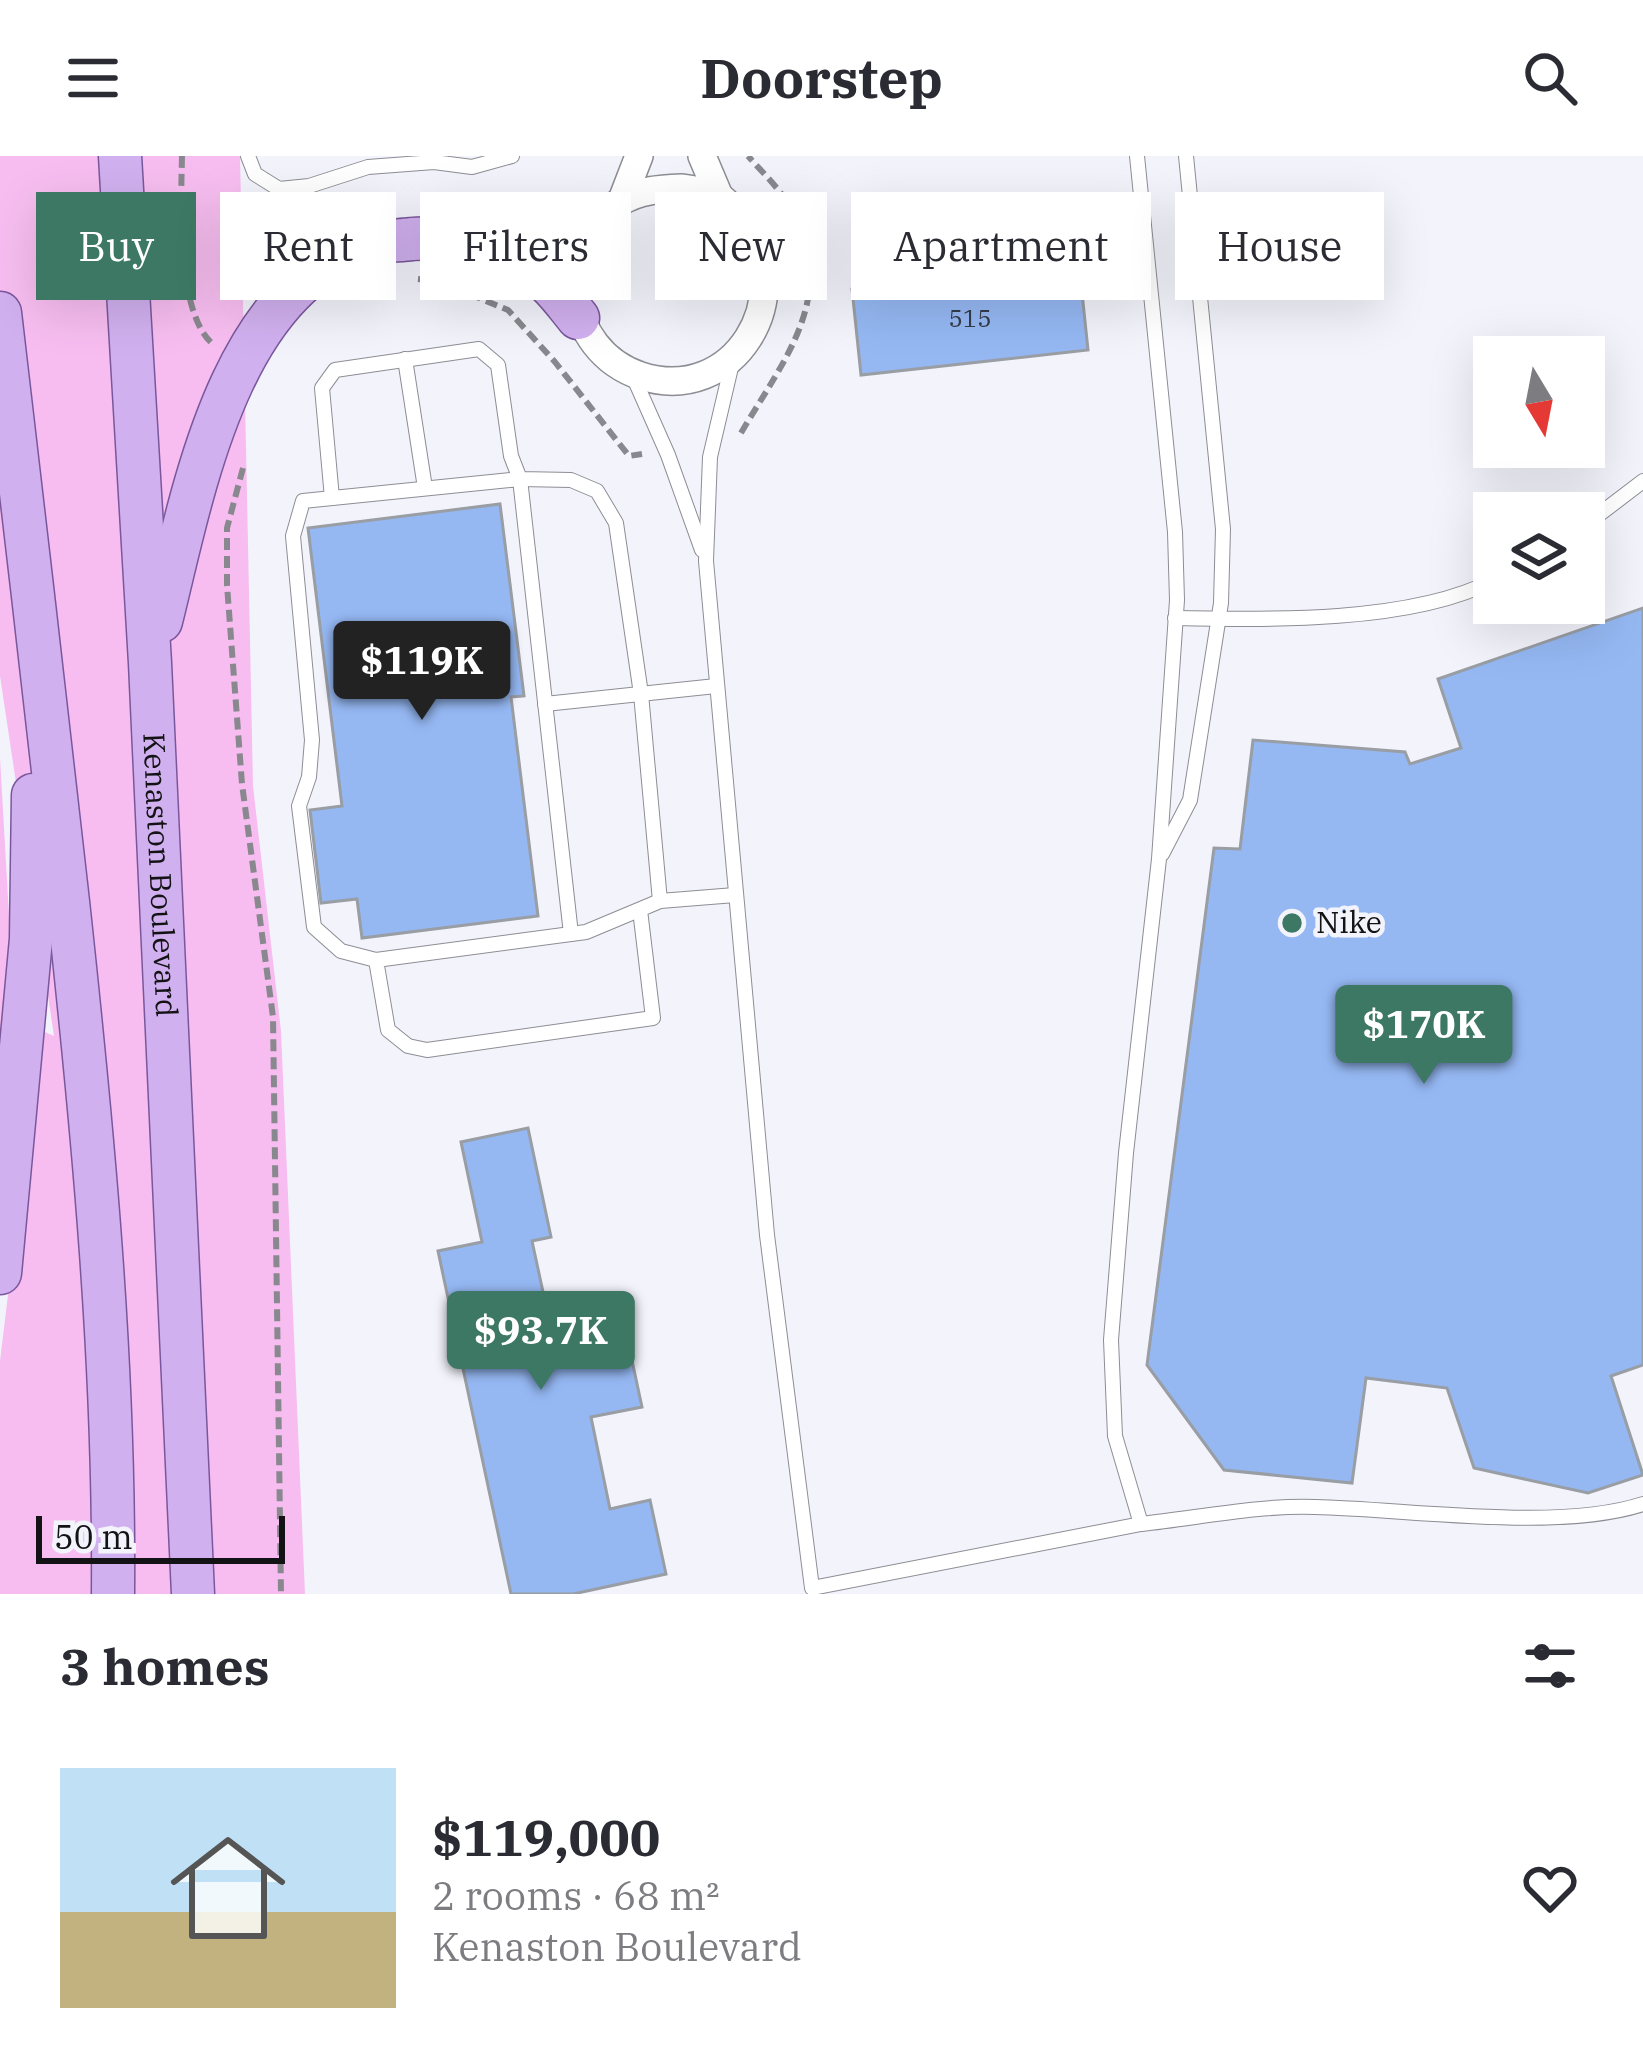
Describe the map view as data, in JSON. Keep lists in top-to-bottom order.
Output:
{
  "streets": {
    "main road": ["Kenaston Boulevard"]
  },
  "places": ["Nike"],
  "house_numbers": ["515"],
  "scale_bar": "50 m",
  "north": "bottom",
  "page": {
    "header": "Doorstep",
    "chip": [
      "Buy",
      "Rent",
      "Filters",
      "New",
      "Apartment",
      "House"
    ],
    "price": ["$119K", "$170K", "$93.7K"],
    "scale": "50 m",
    "heading": "3 homes",
    "list": [
      {
        "name": "$119,000",
        "note": "2 rooms · 68 m² · Kenaston Boulevard"
      }
    ]
  }
}
